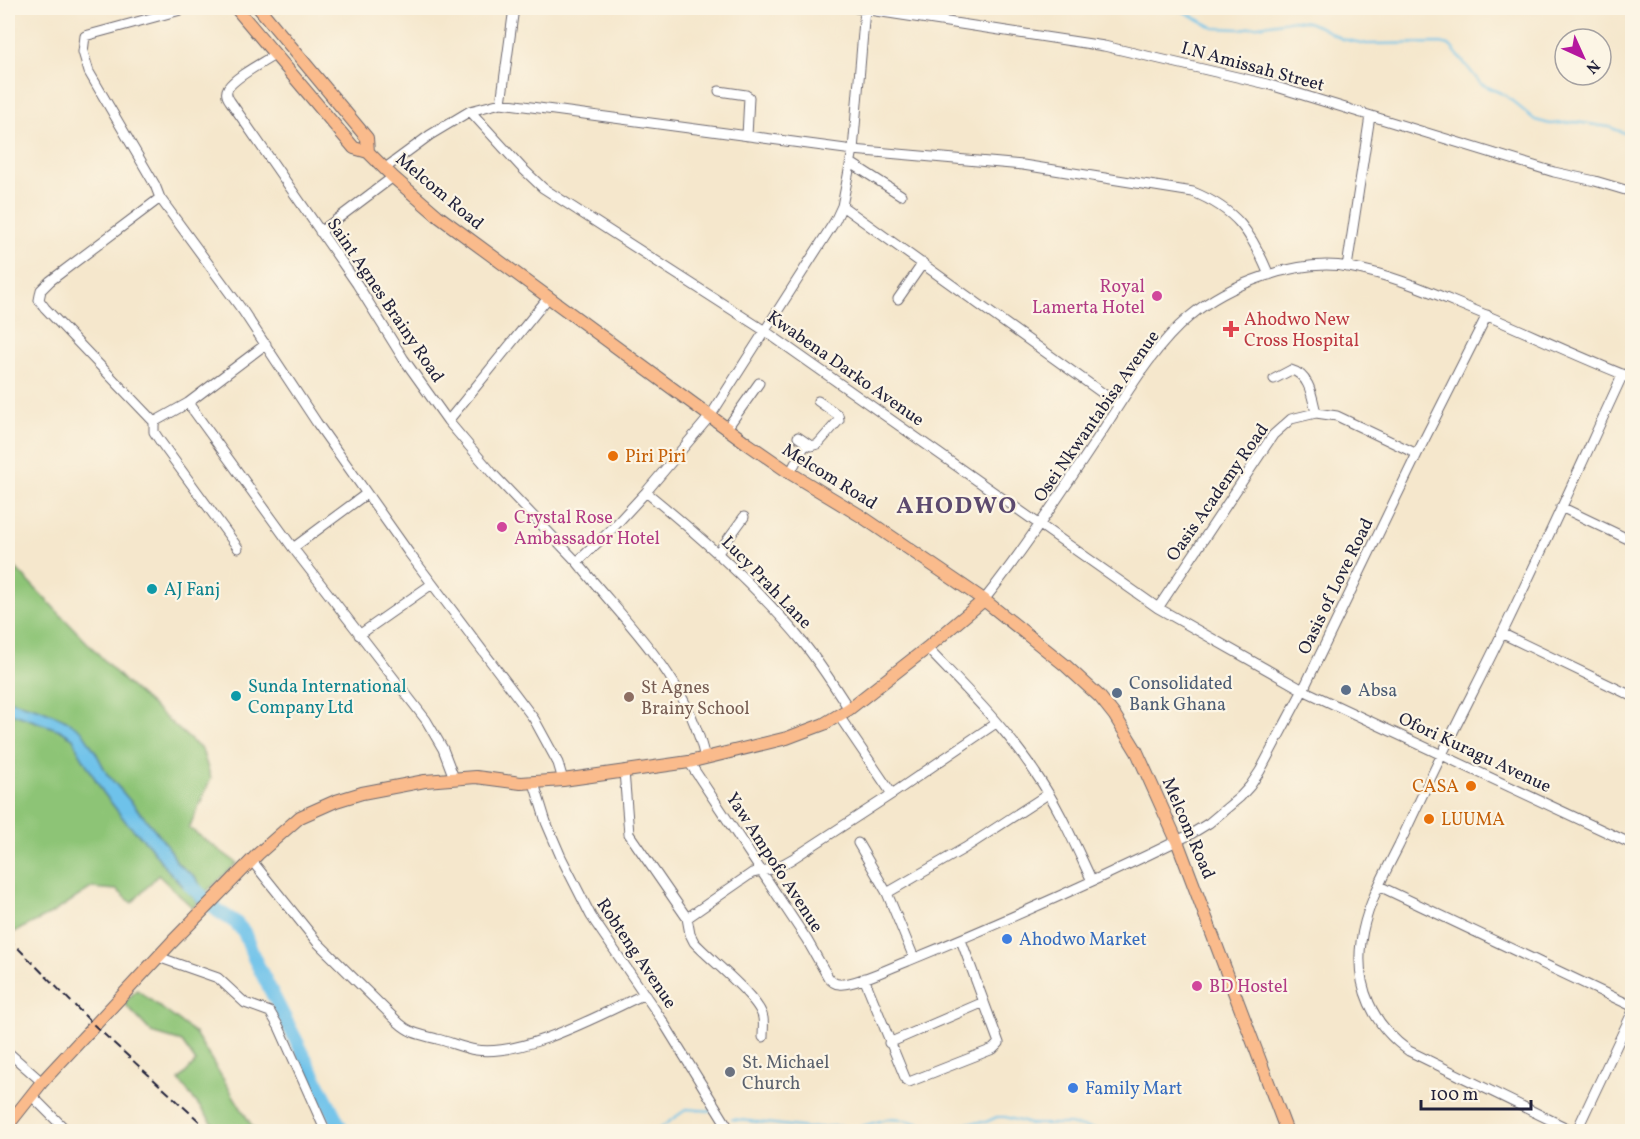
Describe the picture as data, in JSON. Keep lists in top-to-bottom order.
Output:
{
  "streets": {
    "main road": ["Melcom Road"],
    "street": [
      "I.N Amissah Street",
      "Saint Agnes Brainy Road",
      "Kwabena Darko Avenue",
      "Osei Nkwantabisa Avenue",
      "Oasis Academy Road",
      "Lucy Prah Lane",
      "Oasis of Love Road",
      "Ofori Kuragu Avenue",
      "Yaw Ampofo Avenue",
      "Robteng Avenue"
    ]
  },
  "crossings": [
    ["Melcom Road", "Osei Nkwantabisa Avenue"],
    ["Melcom Road", "Oasis of Love Road"],
    ["Kwabena Darko Avenue", "Osei Nkwantabisa Avenue"],
    ["Kwabena Darko Avenue", "Oasis Academy Road"],
    ["Kwabena Darko Avenue", "Oasis of Love Road"],
    ["Kwabena Darko Avenue", "Ofori Kuragu Avenue"],
    ["Osei Nkwantabisa Avenue", "Oasis of Love Road"],
    ["Oasis of Love Road", "Ofori Kuragu Avenue"],
    ["Oasis of Love Road", "Yaw Ampofo Avenue"]
  ],
  "districts": ["AHODWO"],
  "places": {
    "other": [
      "Royal Lamerta Hotel",
      "Piri Piri",
      "Crystal Rose Ambassador Hotel",
      "AJ Fanj",
      "Absa",
      "Consolidated Bank Ghana",
      "Sunda International Company Ltd",
      "St Agnes Brainy School",
      "CASA",
      "LUUMA",
      "Ahodwo Market",
      "BD Hostel",
      "St. Michael Church",
      "Family Mart"
    ],
    "health": ["Ahodwo New Cross Hospital"]
  },
  "scale_bar": "100 m",
  "north": "bottom right"
}
